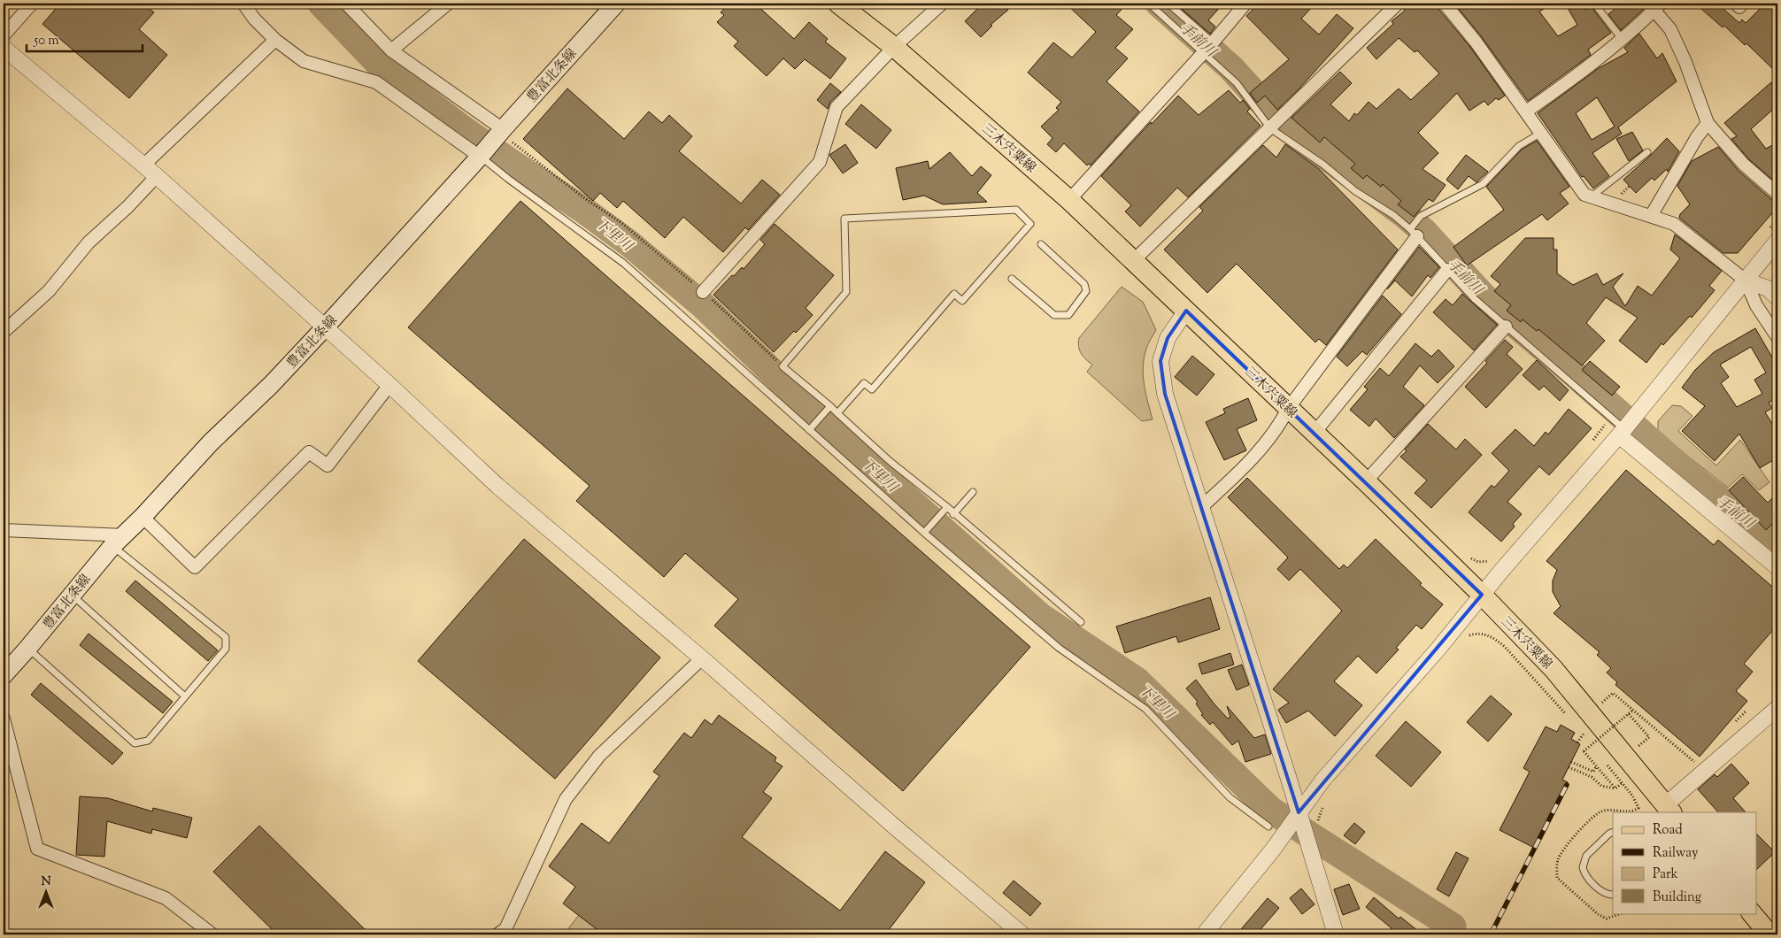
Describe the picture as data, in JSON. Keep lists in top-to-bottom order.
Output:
{
  "streets": {
    "main road": ["豊富北条線", "三木宍粟線"]
  },
  "water": ["手前川", "下里川"],
  "legend": [
    "Road",
    "Railway",
    "Park",
    "Building"
  ],
  "scale_bar": "50 m",
  "north": "top"
}
